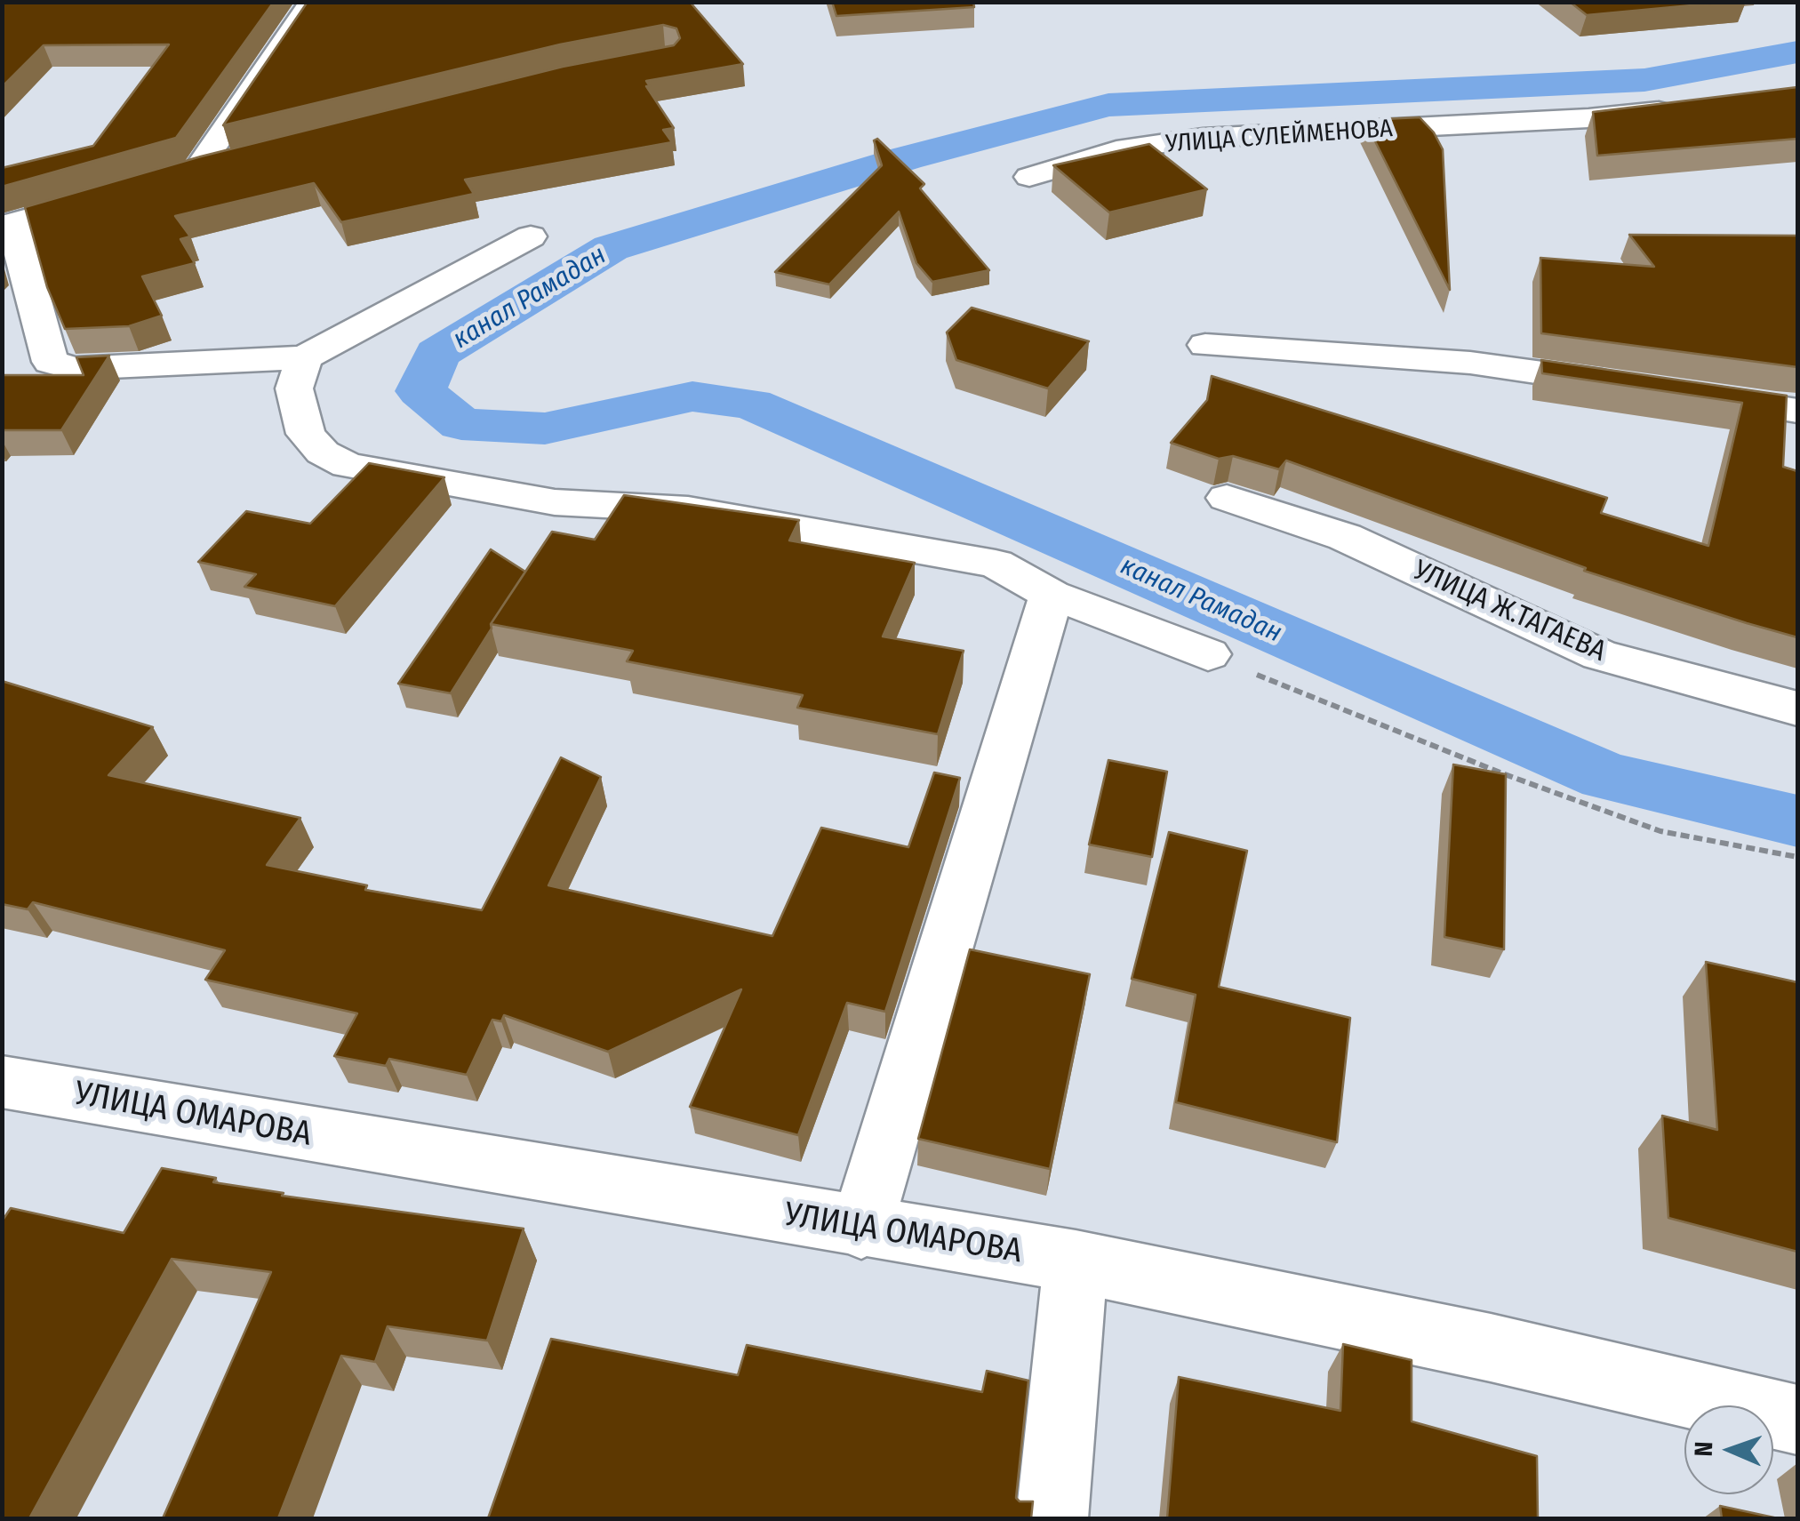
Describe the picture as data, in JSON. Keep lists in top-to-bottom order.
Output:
{
  "streets": {
    "street": ["УЛИЦА СУЛЕЙМЕНОВА", "УЛИЦА Ж.ТАГАЕВА", "УЛИЦА ОМАРОВА"]
  },
  "water": ["канал Рамадан"],
  "north": "left"
}
